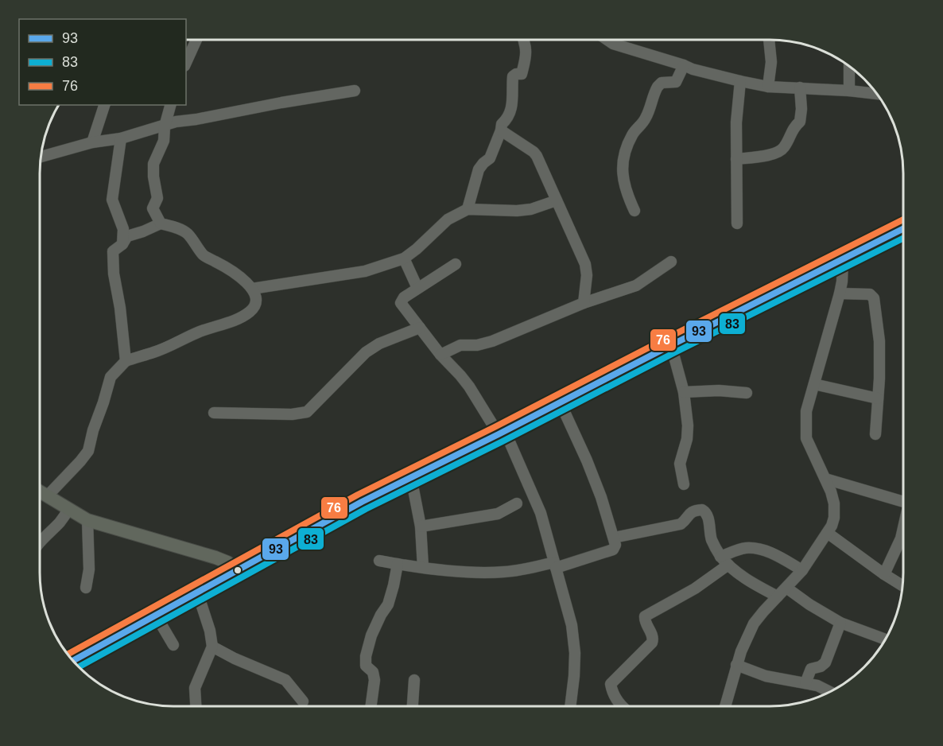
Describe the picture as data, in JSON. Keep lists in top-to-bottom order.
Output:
{
  "lines": ["transit line 76", "transit line 93", "transit line 83"],
  "legend": ["93", "83", "76"]
}
